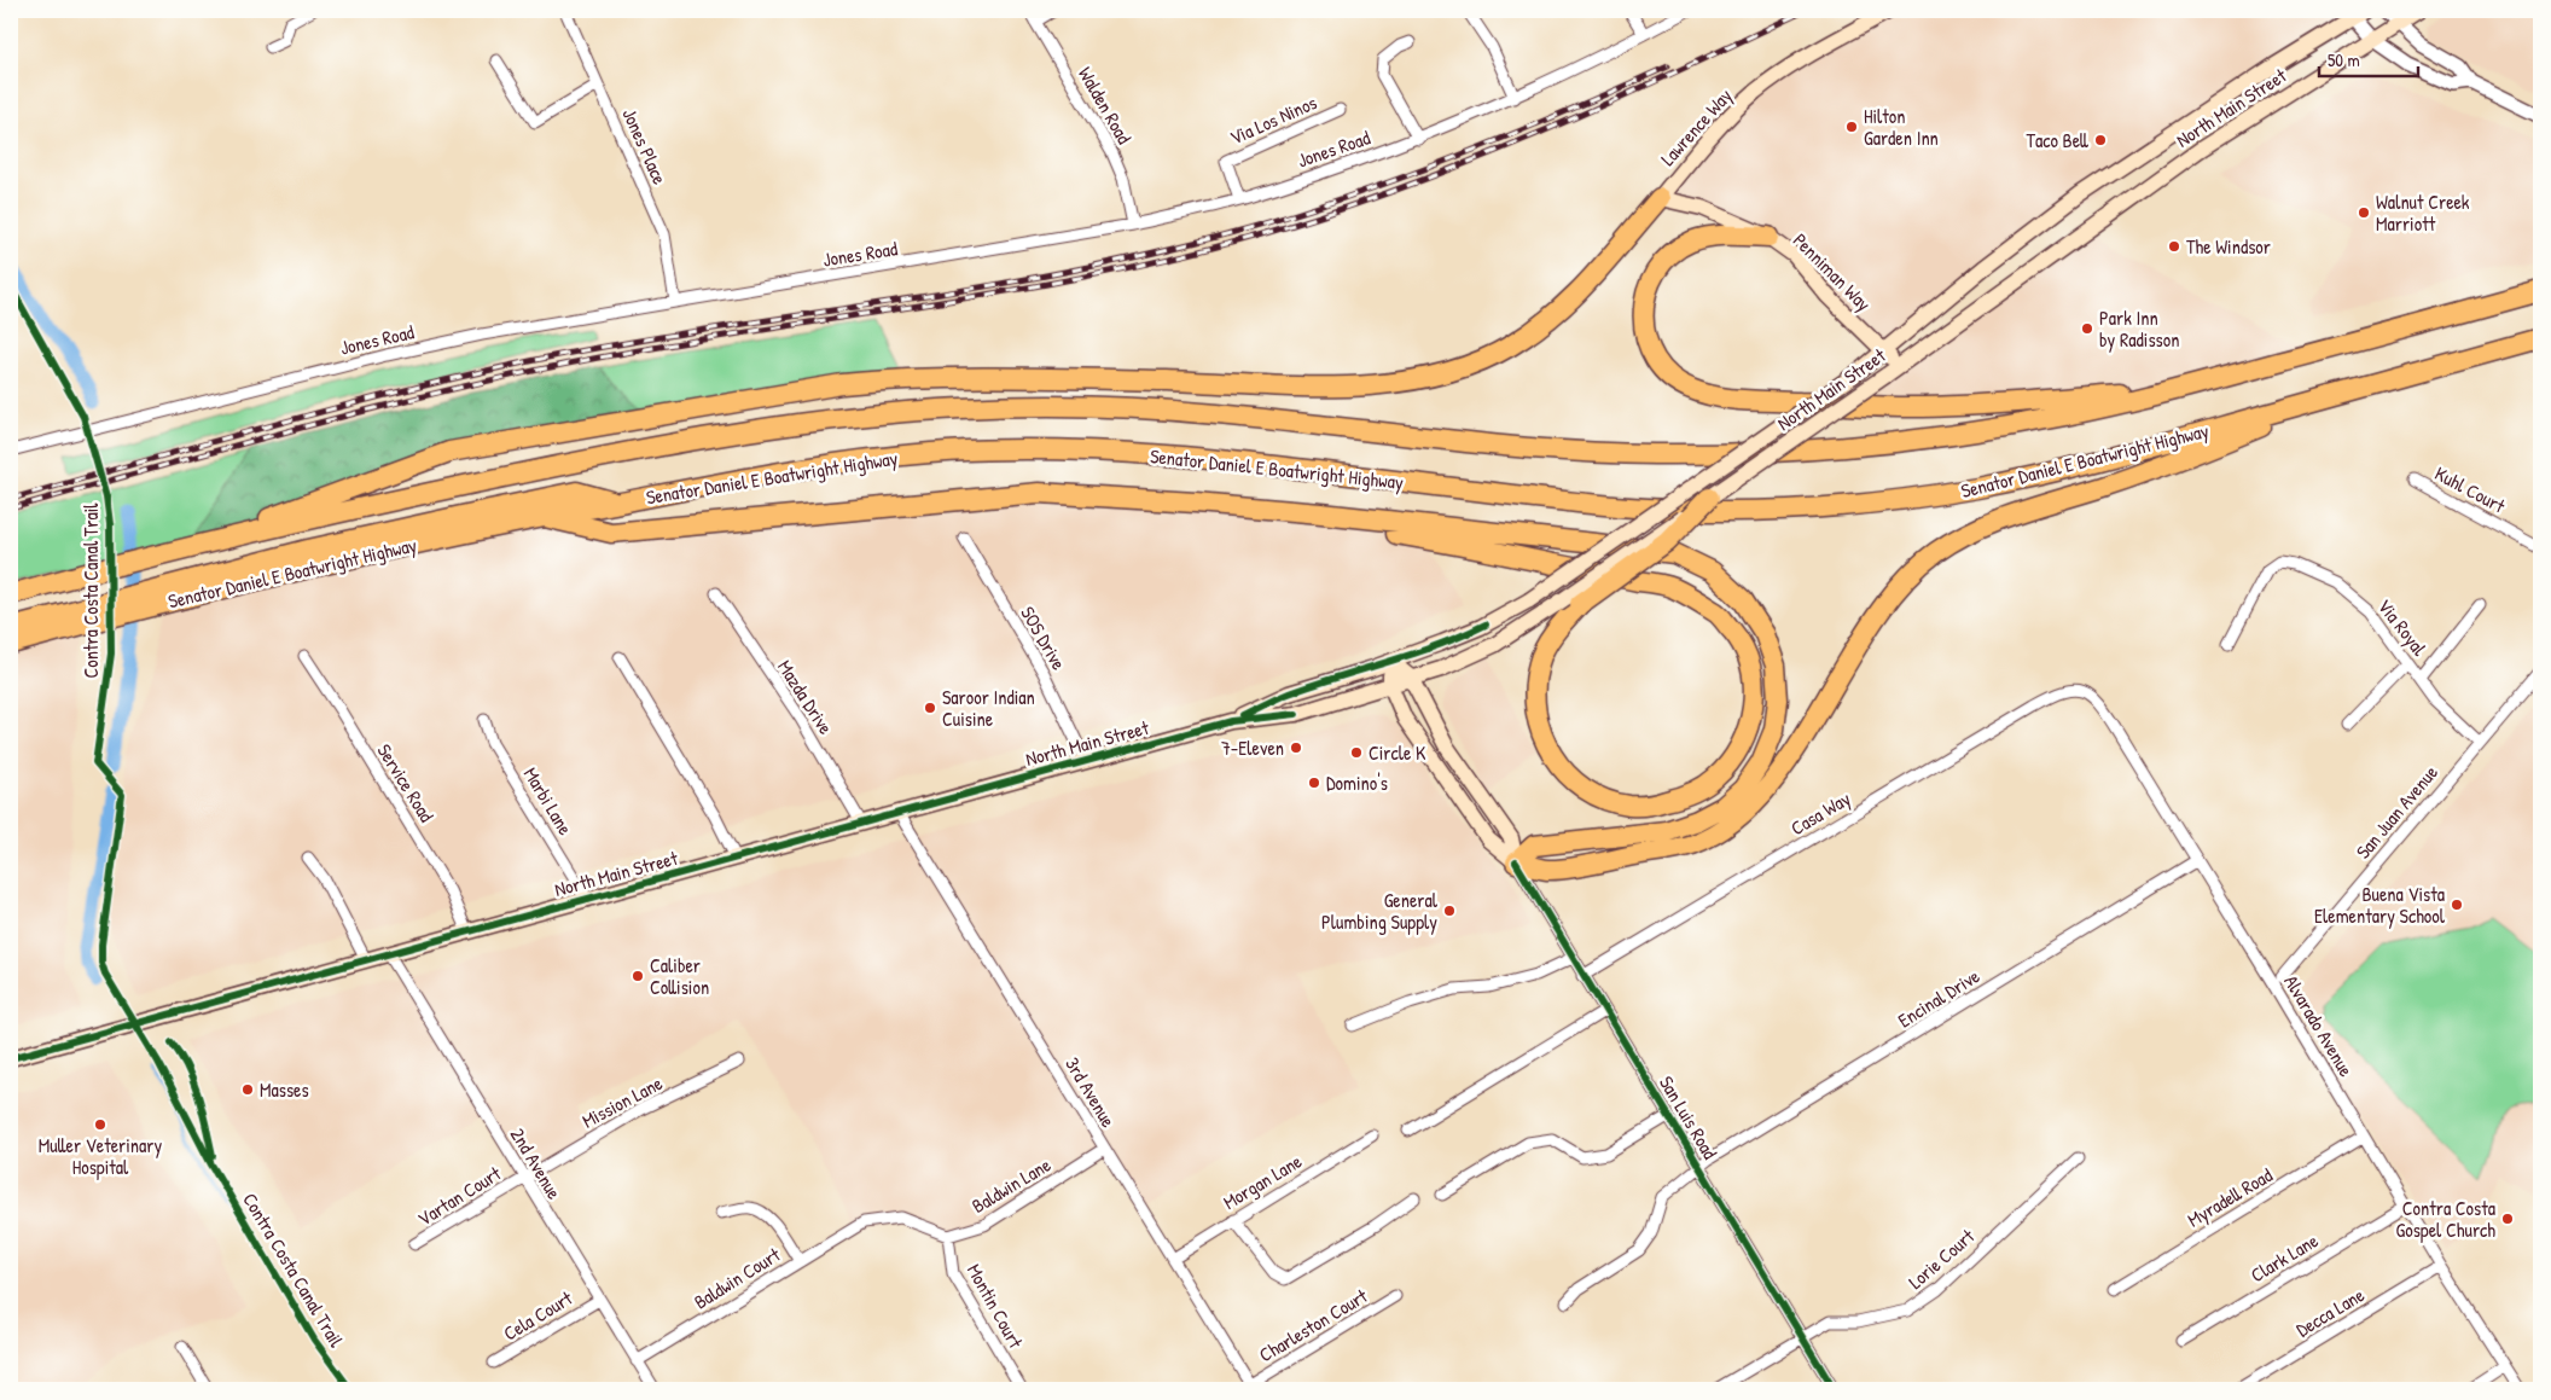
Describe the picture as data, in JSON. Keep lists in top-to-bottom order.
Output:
{
  "streets": {
    "highway": ["Senator Daniel E Boatwright Highway"],
    "main road": [
      "North Main Street",
      "Lawrence Way",
      "Penniman Way",
      "San Luis Road"
    ],
    "street": [
      "Walden Road",
      "Via Los Ninos",
      "Jones Place",
      "Jones Road",
      "Kuhl Court",
      "Via Royal",
      "SOS Drive",
      "Mazda Drive",
      "Service Road",
      "Marbi Lane",
      "San Juan Avenue",
      "Casa Way",
      "Encinal Drive",
      "Alvarado Avenue",
      "3rd Avenue",
      "Mission Lane",
      "2nd Avenue",
      "Morgan Lane",
      "Baldwin Lane",
      "Vartan Court",
      "Myradell Road",
      "Clark Lane",
      "Lorie Court",
      "Baldwin Court",
      "Montin Court",
      "Decca Lane",
      "Cela Court",
      "Charleston Court"
    ],
    "cycle path": ["Contra Costa Canal Trail"]
  },
  "crossings": [
    ["Walden Road", "Jones Road"],
    ["North Main Street", "Penniman Way"],
    ["North Main Street", "SOS Drive"],
    ["North Main Street", "Mazda Drive"],
    ["North Main Street", "Service Road"],
    ["North Main Street", "Marbi Lane"],
    ["North Main Street", "3rd Avenue"],
    ["North Main Street", "San Luis Road"],
    ["North Main Street", "2nd Avenue"],
    ["Via Los Ninos", "Jones Road"],
    ["Lawrence Way", "Penniman Way"],
    ["Jones Place", "Jones Road"],
    ["Via Royal", "San Juan Avenue"],
    ["Casa Way", "Alvarado Avenue"],
    ["Casa Way", "San Luis Road"],
    ["Encinal Drive", "Alvarado Avenue"],
    ["Encinal Drive", "San Luis Road"],
    ["Alvarado Avenue", "Myradell Road"],
    ["Alvarado Avenue", "Clark Lane"],
    ["Alvarado Avenue", "Decca Lane"],
    ["3rd Avenue", "Morgan Lane"],
    ["3rd Avenue", "Baldwin Lane"],
    ["3rd Avenue", "Charleston Court"],
    ["Mission Lane", "2nd Avenue"],
    ["Mission Lane", "Vartan Court"],
    ["San Luis Road", "Lorie Court"],
    ["2nd Avenue", "Vartan Court"],
    ["2nd Avenue", "Baldwin Court"],
    ["2nd Avenue", "Cela Court"],
    ["Baldwin Lane", "Montin Court"]
  ],
  "places": [
    "Hilton Garden Inn",
    "Taco Bell",
    "Walnut Creek Marriott",
    "The Windsor",
    "Park Inn by Radisson",
    "Saroor Indian Cuisine",
    "7-Eleven",
    "Circle K",
    "Domino's",
    "Buena Vista Elementary School",
    "General Plumbing Supply",
    "Caliber Collision",
    "Masses",
    "Muller Veterinary Hospital",
    "Contra Costa Gospel Church"
  ],
  "scale_bar": "50 m"
}
